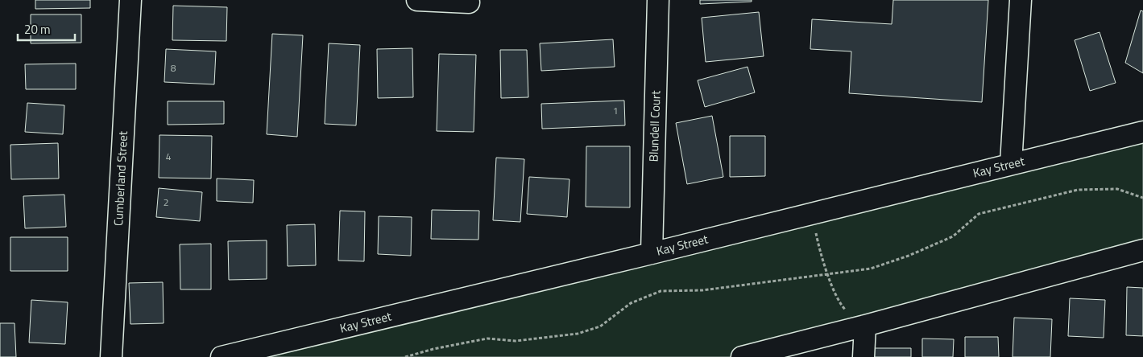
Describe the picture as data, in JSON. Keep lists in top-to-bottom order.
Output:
{
  "streets": {
    "street": ["Blundell Court", "Kay Street", "Cumberland Street"]
  },
  "crossings": [
    ["Blundell Court", "Kay Street"]
  ],
  "house_numbers": [
    "8",
    "1",
    "4",
    "2"
  ],
  "scale_bar": "20 m"
}
